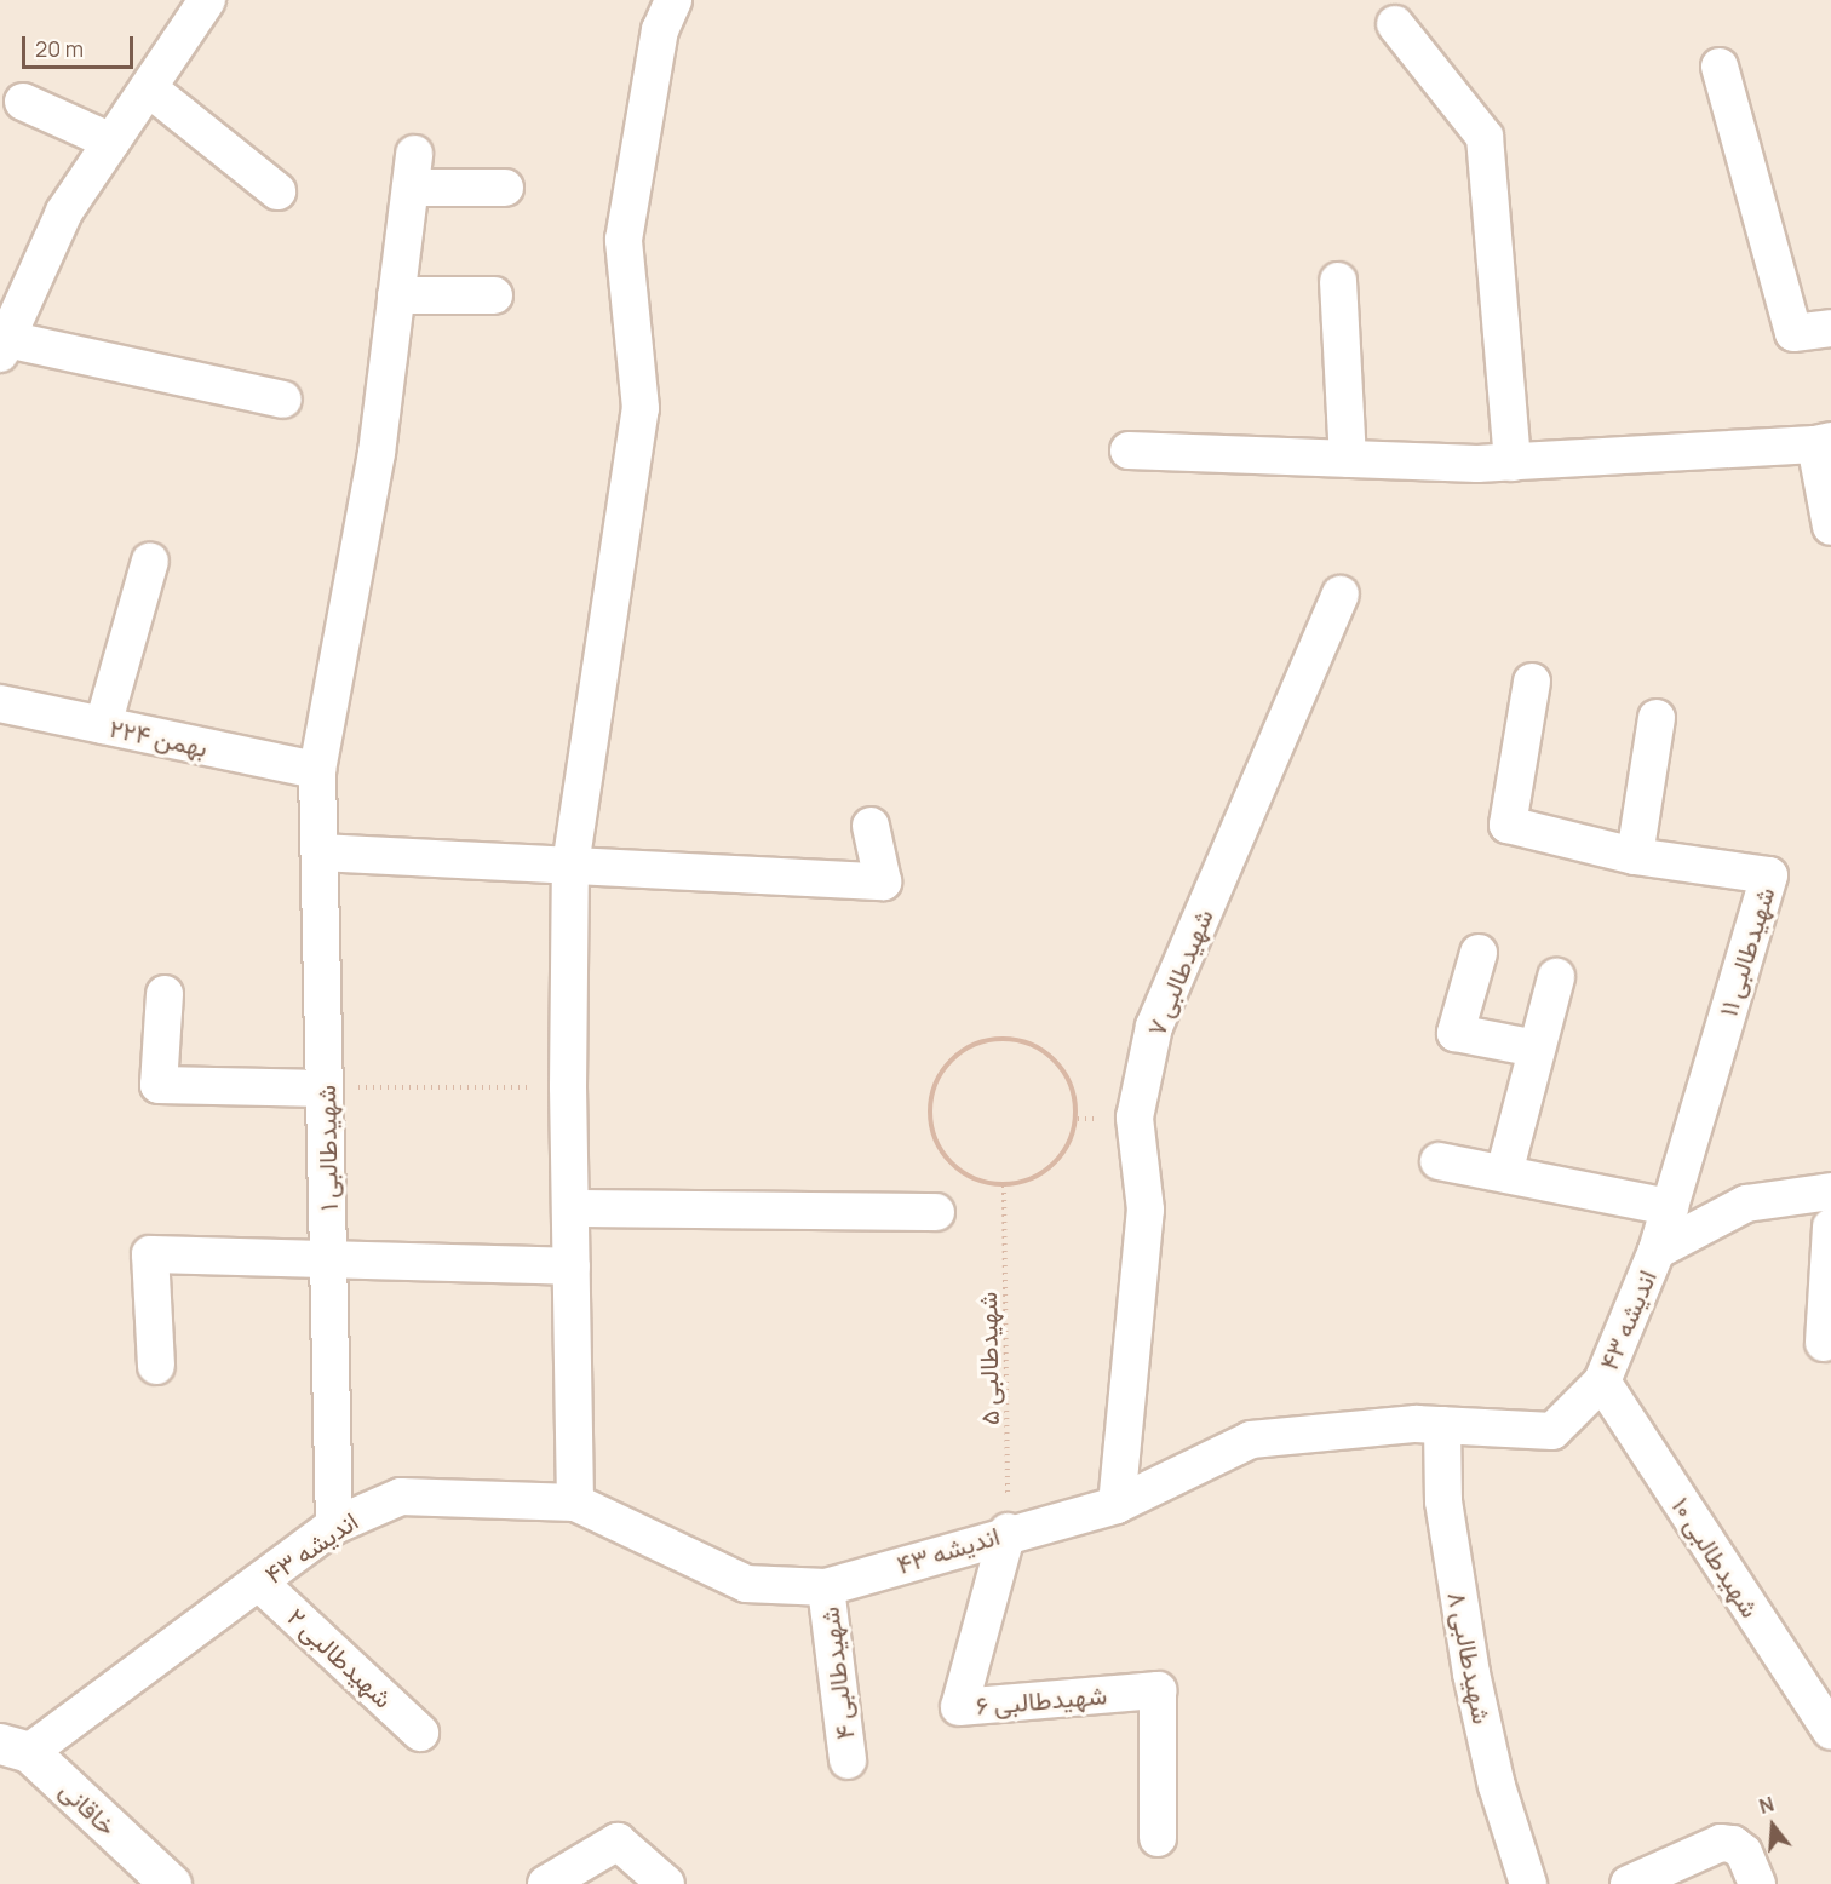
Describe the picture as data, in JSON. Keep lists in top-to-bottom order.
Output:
{
  "streets": {
    "main road": ["خاقانی"],
    "street": [
      "۲۲بهمن ۴",
      "شهیدطالبی ۱۱",
      "شهیدطالبی ۷",
      "شهیدطالبی ۱",
      "اندیشه ۴۳",
      "شهیدطالبی ۱۰",
      "شهیدطالبی ۲",
      "شهیدطالبی ۸",
      "شهیدطالبی ۴",
      "شهیدطالبی ۶"
    ],
    "path": ["شهیدطالبی ۵"]
  },
  "crossings": [
    ["۲۲بهمن ۴", "شهیدطالبی ۱"],
    ["شهیدطالبی ۱۱", "اندیشه ۴۳"],
    ["شهیدطالبی ۷", "اندیشه ۴۳"],
    ["شهیدطالبی ۱", "اندیشه ۴۳"],
    ["اندیشه ۴۳", "شهیدطالبی ۵"],
    ["اندیشه ۴۳", "شهیدطالبی ۱۰"],
    ["اندیشه ۴۳", "شهیدطالبی ۲"],
    ["اندیشه ۴۳", "شهیدطالبی ۸"],
    ["اندیشه ۴۳", "شهیدطالبی ۴"],
    ["اندیشه ۴۳", "شهیدطالبی ۶"],
    ["اندیشه ۴۳", "خاقانی"],
    ["شهیدطالبی ۵", "شهیدطالبی ۶"]
  ],
  "scale_bar": "20 m",
  "north": "top"
}
